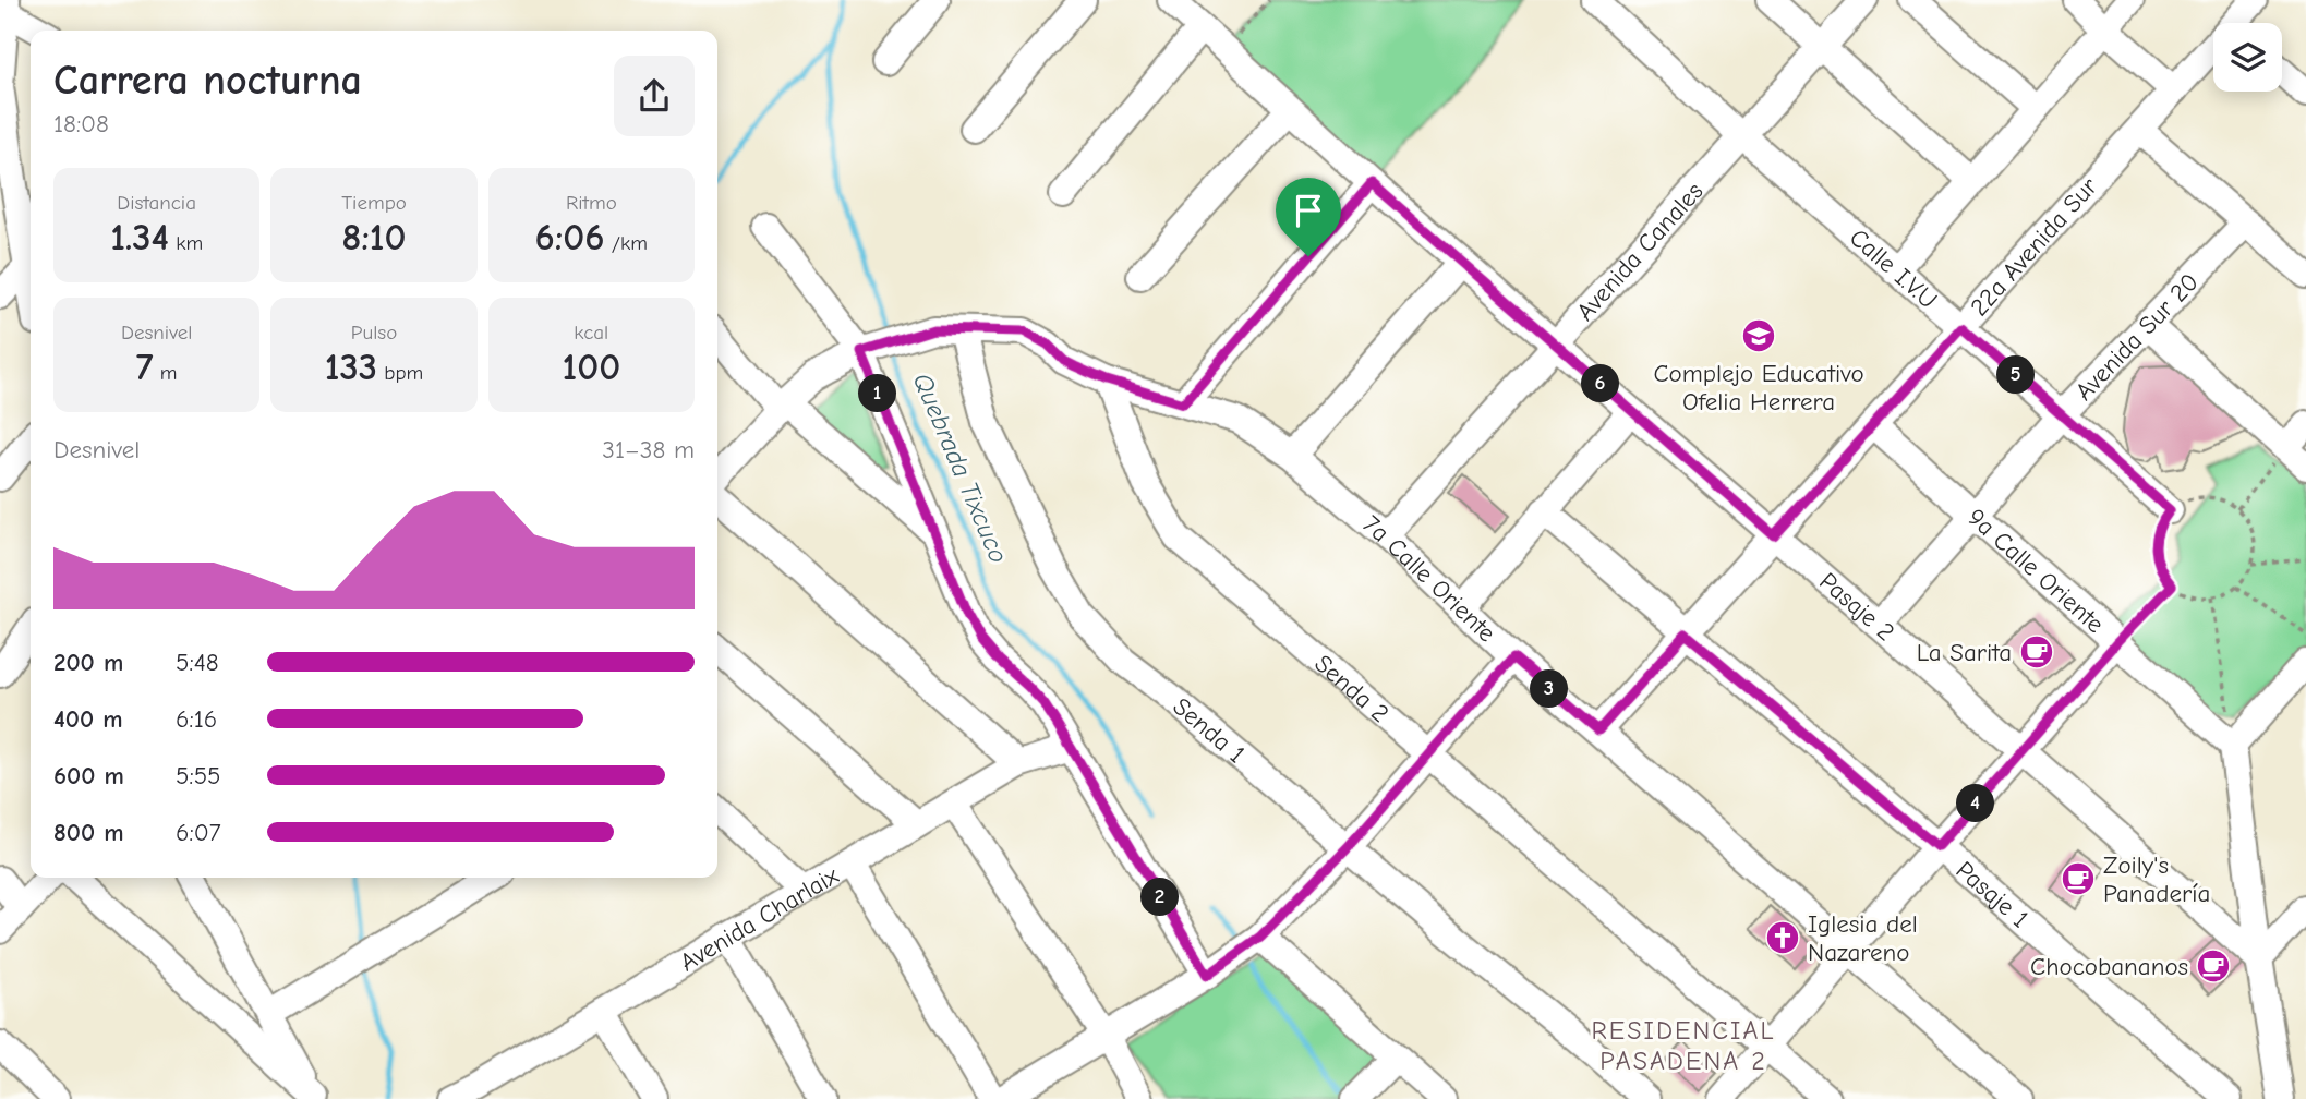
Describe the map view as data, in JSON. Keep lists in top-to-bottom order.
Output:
{
  "streets": {
    "street": [
      "22a Avenida Sur",
      "Avenida Canales",
      "Calle I.V.U",
      "Avenida Sur 20",
      "9a Calle Oriente",
      "7a Calle Oriente",
      "Pasaje 2",
      "Senda 2",
      "Senda 1",
      "Pasaje 1",
      "Avenida Charlaix"
    ]
  },
  "crossings": [
    ["22a Avenida Sur", "Calle I.V.U"],
    ["22a Avenida Sur", "9a Calle Oriente"],
    ["22a Avenida Sur", "7a Calle Oriente"],
    ["22a Avenida Sur", "Pasaje 2"],
    ["22a Avenida Sur", "Pasaje 1"],
    ["Avenida Canales", "Calle I.V.U"],
    ["Avenida Canales", "7a Calle Oriente"],
    ["Avenida Canales", "Pasaje 2"],
    ["Calle I.V.U", "Avenida Sur 20"],
    ["Avenida Sur 20", "9a Calle Oriente"],
    ["Avenida Sur 20", "Pasaje 2"],
    ["7a Calle Oriente", "Senda 2"],
    ["7a Calle Oriente", "Senda 1"]
  ],
  "districts": ["RESIDENCIAL PASADENA 2"],
  "water": ["Quebrada Tixcuco"],
  "places": {
    "school or university": ["Complejo Educativo Ofelia Herrera"],
    "cafe": ["La Sarita", "Zoily's Panadería", "Chocobananos"],
    "church": ["Iglesia del Nazareno"]
  },
  "page": {
    "heading": ["Carrera nocturna", "18:08"],
    "stats": [
      ["Distancia", "1.34 km"],
      ["Tiempo", "8:10"],
      ["Ritmo", "6:06 /km"],
      ["Desnivel", "7 m"],
      ["Pulso", "133 bpm"],
      ["kcal", "100"]
    ],
    "pins": [
      "5",
      "6",
      "1",
      "3",
      "4",
      "2"
    ],
    "chart": ["Desnivel", "31–38 m"],
    "list": [
      {
        "name": "200 m",
        "note": "5:48"
      },
      {
        "name": "400 m",
        "note": "6:16"
      },
      {
        "name": "600 m",
        "note": "5:55"
      },
      {
        "name": "800 m",
        "note": "6:07"
      }
    ]
  }
}
